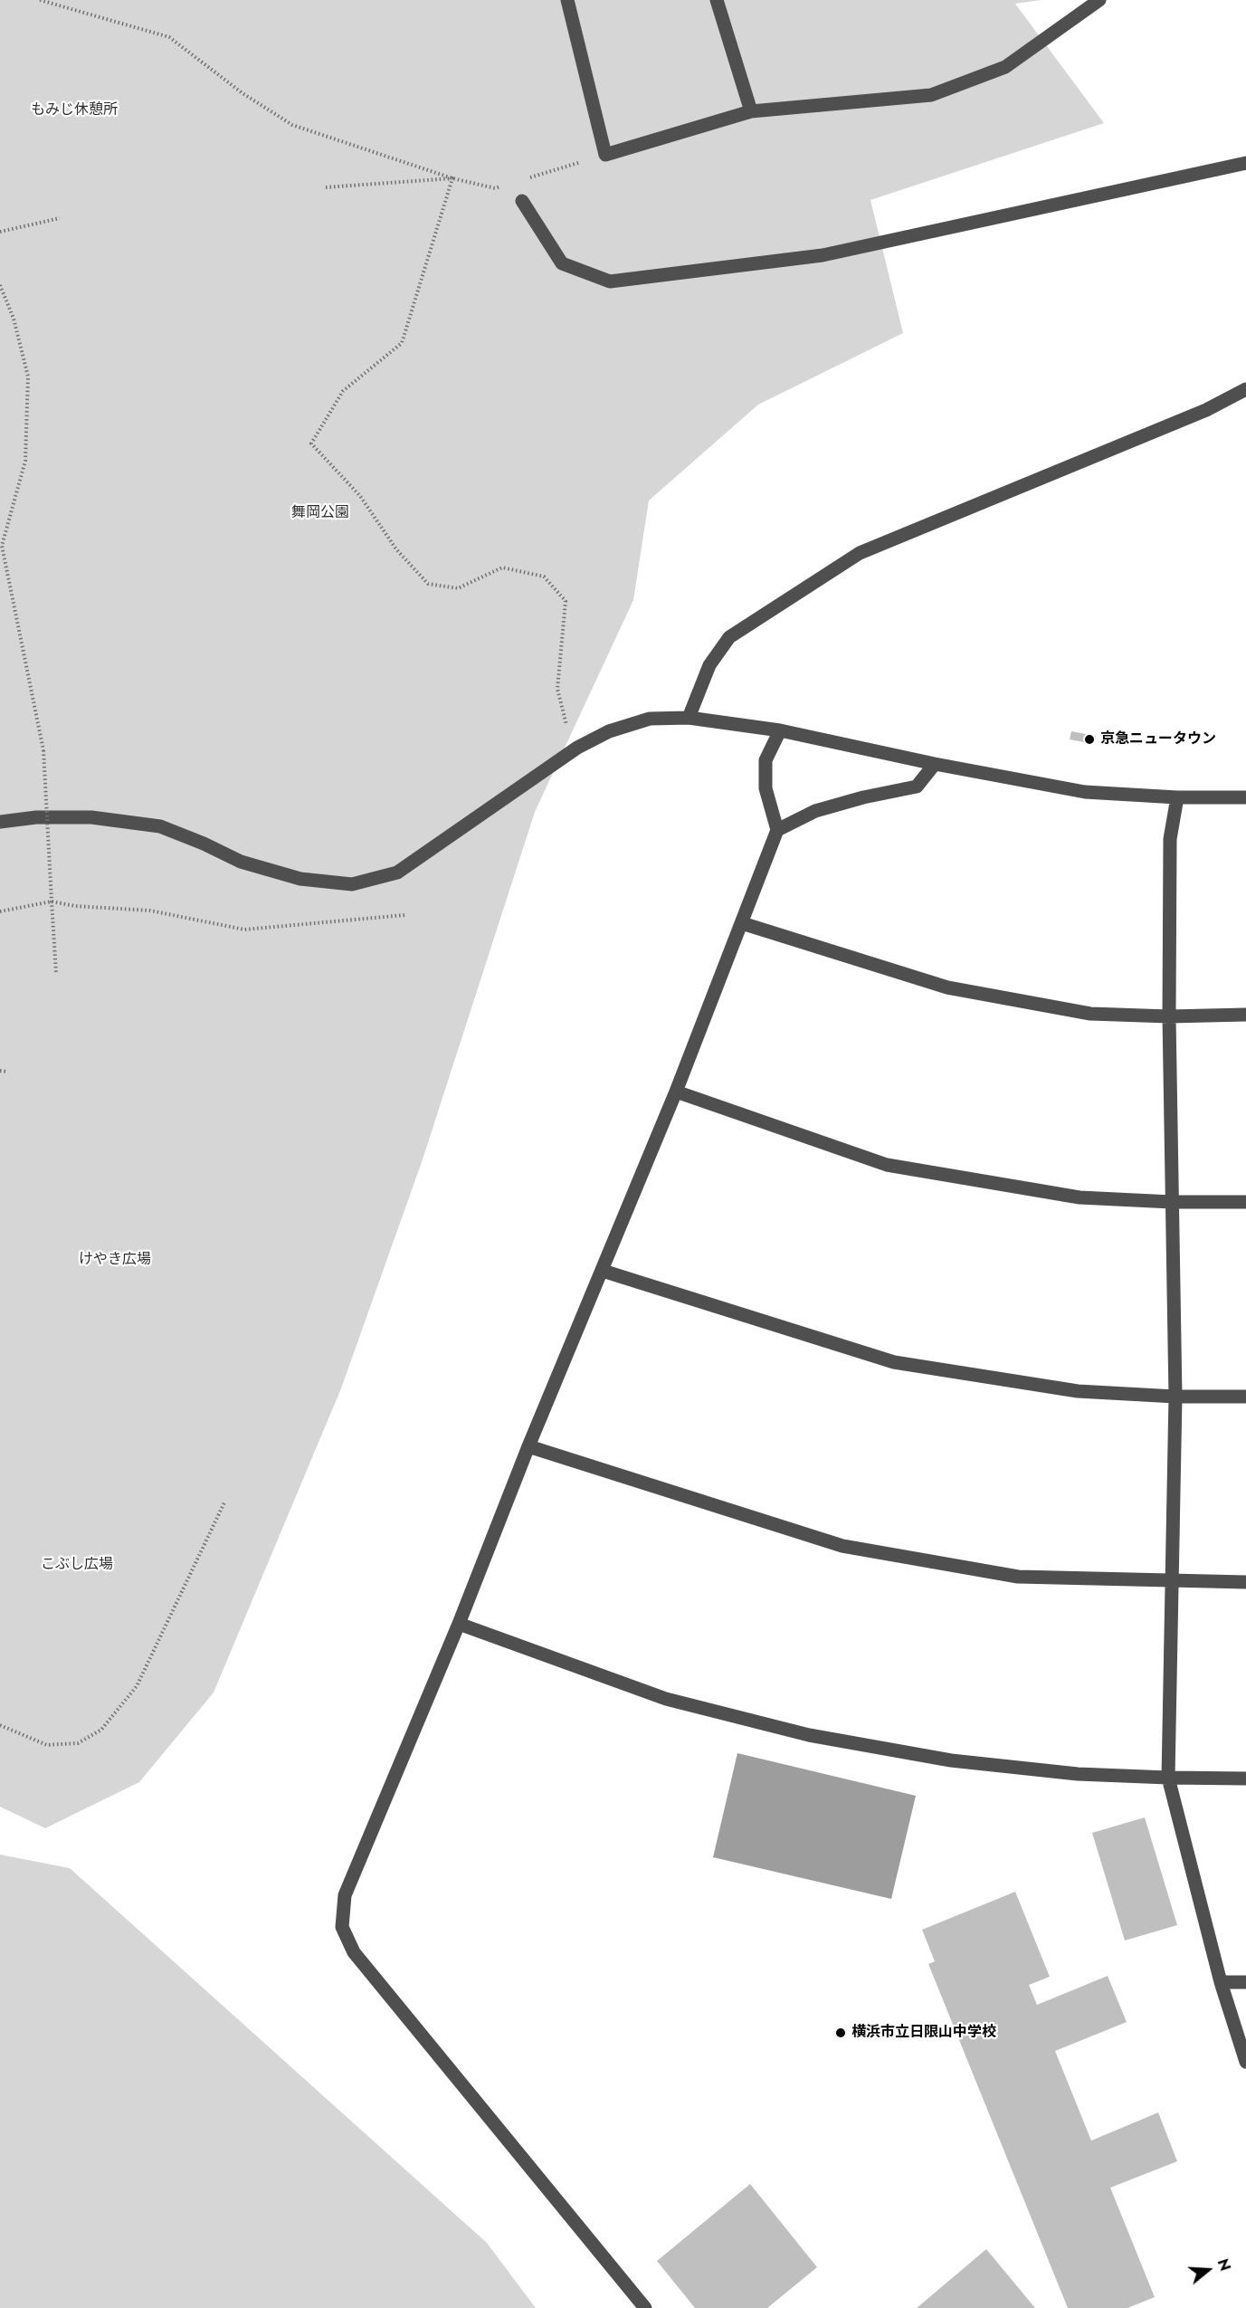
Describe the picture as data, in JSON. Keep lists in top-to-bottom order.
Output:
{
  "parks": [
    "もみじ休憩所",
    "舞岡公園",
    "けやき広場",
    "こぶし広場"
  ],
  "places": ["京急ニュータウン", "横浜市立日限山中学校"],
  "north": "right"
}
